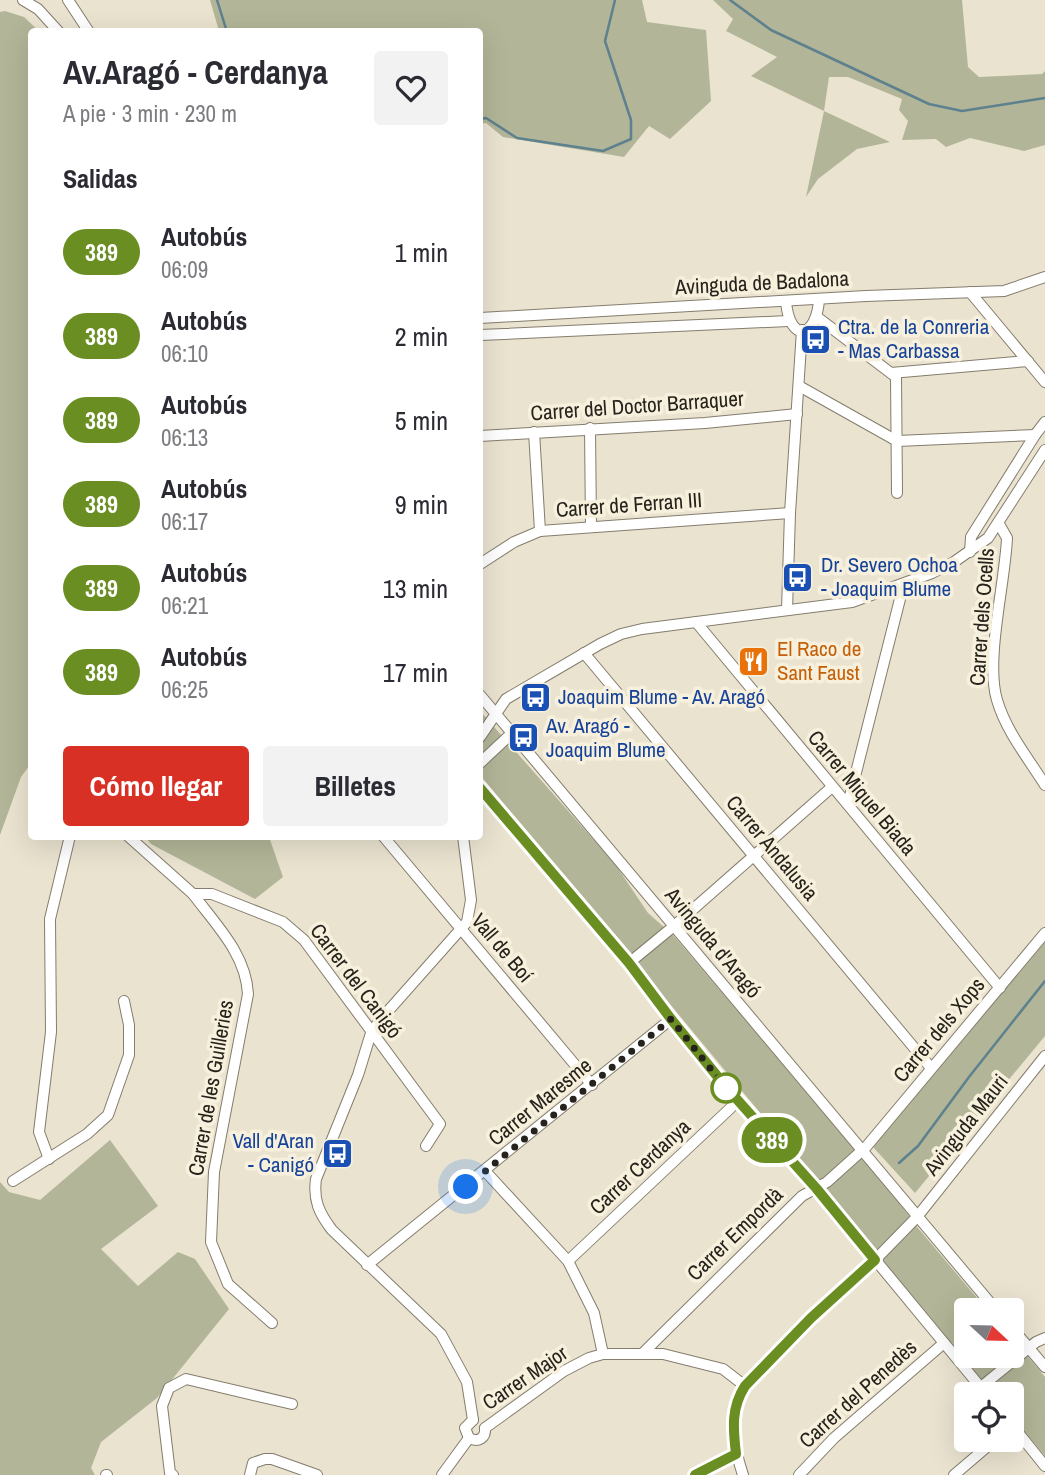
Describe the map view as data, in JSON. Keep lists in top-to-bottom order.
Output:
{
  "streets": {
    "street": [
      "Avinguda de Badalona",
      "Carrer del Doctor Barraquer",
      "Carrer de Ferran III",
      "Carrer dels Ocells",
      "Carrer Miquel Biada",
      "Carrer Andalusia",
      "Avinguda d'Aragó",
      "Vall de Boí",
      "Carrer del Canigó",
      "Carrer dels Xops",
      "Carrer de les Guilleries",
      "Carrer Maresme",
      "Avinguda Mauri",
      "Carrer Cerdanya",
      "Carrer Empordà",
      "Carrer Major",
      "Carrer del Penedès"
    ]
  },
  "crossings": [
    ["Carrer Miquel Biada", "Carrer dels Xops"],
    ["Carrer Andalusia", "Carrer dels Xops"],
    ["Avinguda d'Aragó", "Carrer dels Xops"],
    ["Avinguda d'Aragó", "Avinguda Mauri"],
    ["Avinguda d'Aragó", "Carrer Empordà"],
    ["Vall de Boí", "Carrer Maresme"],
    ["Carrer del Canigó", "Carrer de les Guilleries"],
    ["Carrer dels Xops", "Carrer Empordà"],
    ["Avinguda Mauri", "Carrer Major"],
    ["Carrer Empordà", "Carrer Major"]
  ],
  "places": {
    "bus stop": [
      "Ctra. de la Conreria - Mas Carbassa",
      "Dr. Severo Ochoa - Joaquim Blume",
      "Joaquim Blume - Av. Aragó",
      "Av. Aragó - Joaquim Blume",
      "Vall d'Aran - Canigó"
    ],
    "restaurant": ["El Raco de Sant Faust"]
  },
  "lines": ["bus line 389"],
  "north": "right",
  "page": {
    "on_map": "389",
    "heading": [
      ["Av.Aragó - Cerdanya", "A pie · 3 min · 230 m"],
      "Salidas"
    ],
    "list": [
      {
        "mark": "389",
        "name": "Autobús",
        "note": "06:09",
        "value": "1 min"
      },
      {
        "mark": "389",
        "name": "Autobús",
        "note": "06:10",
        "value": "2 min"
      },
      {
        "mark": "389",
        "name": "Autobús",
        "note": "06:13",
        "value": "5 min"
      },
      {
        "mark": "389",
        "name": "Autobús",
        "note": "06:17",
        "value": "9 min"
      },
      {
        "mark": "389",
        "name": "Autobús",
        "note": "06:21",
        "value": "13 min"
      },
      {
        "mark": "389",
        "name": "Autobús",
        "note": "06:25",
        "value": "17 min"
      }
    ],
    "buttons": ["Cómo llegar", "Billetes"]
  }
}
